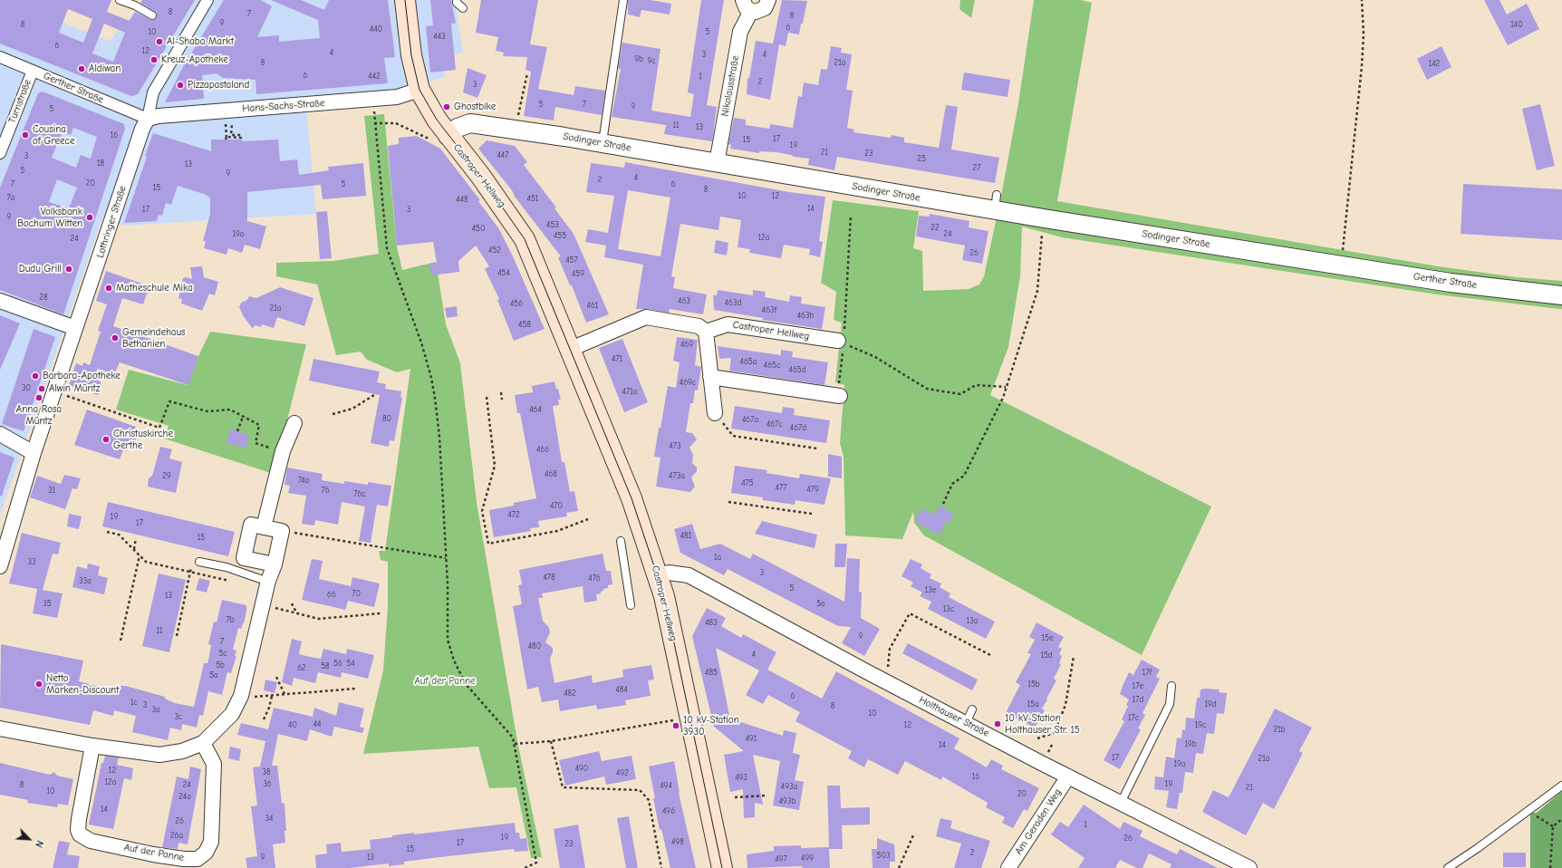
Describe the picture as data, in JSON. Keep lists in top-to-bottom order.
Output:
{
  "streets": {
    "main road": ["Castroper Hellweg"],
    "street": [
      "Nikolausstraße",
      "Gerther Straße",
      "Turnstraße",
      "Hans-Sachs-Straße",
      "Sodinger Straße",
      "Lothringer Straße",
      "Holthauser Straße",
      "Am Geraden Weg",
      "Auf der Panne"
    ]
  },
  "crossings": [
    ["Nikolausstraße", "Sodinger Straße"],
    ["Gerther Straße", "Turnstraße"],
    ["Gerther Straße", "Hans-Sachs-Straße"],
    ["Gerther Straße", "Sodinger Straße"],
    ["Gerther Straße", "Lothringer Straße"],
    ["Hans-Sachs-Straße", "Castroper Hellweg"],
    ["Hans-Sachs-Straße", "Lothringer Straße"],
    ["Sodinger Straße", "Castroper Hellweg"],
    ["Castroper Hellweg", "Holthauser Straße"],
    ["Holthauser Straße", "Am Geraden Weg"]
  ],
  "parks": ["Auf der Panne"],
  "places": [
    "Al-Shaba Markt",
    "Kreuz-Apotheke",
    "Aldiwan",
    "Pizzapastaland",
    "Ghostbike",
    "Cousina of Greece",
    "Volksbank Bochum Witten",
    "Dudu Grill",
    "Matheschule Mika",
    "Gemeindehaus Bethanien",
    "Barbara-Apotheke",
    "Alwin Müntz",
    "Anna Rosa Müntz",
    "Christuskirche Gerthe",
    "Netto Marken-Discount",
    "10 kV-Station Holthauser Str. 15",
    "10 kV-Station 3930"
  ],
  "house_numbers": [
    "8",
    "7",
    "8",
    "9",
    "8",
    "140",
    "6",
    "440",
    "10",
    "5",
    "443",
    "6",
    "12",
    "4",
    "3",
    "4",
    "9b",
    "9c",
    "8",
    "21a",
    "142",
    "6",
    "442",
    "1",
    "2",
    "3",
    "5",
    "7",
    "9",
    "5",
    "11",
    "13",
    "16",
    "17",
    "15",
    "19",
    "21",
    "23",
    "447",
    "3",
    "25",
    "18",
    "13",
    "27",
    "5",
    "9",
    "4",
    "2",
    "20",
    "7",
    "5",
    "6",
    "15",
    "8",
    "10",
    "12",
    "7a",
    "451",
    "448",
    "14",
    "17",
    "3",
    "9",
    "453",
    "22",
    "450",
    "19a",
    "24",
    "455",
    "12a",
    "24",
    "452",
    "26",
    "457",
    "454",
    "459",
    "28",
    "463",
    "463d",
    "456",
    "461",
    "21a",
    "463f",
    "463h",
    "458",
    "469",
    "471",
    "465a",
    "465c",
    "465d",
    "469c",
    "30",
    "471a",
    "464",
    "80",
    "467a",
    "467c",
    "467d",
    "473",
    "466",
    "468",
    "29",
    "473a",
    "74a",
    "475",
    "477",
    "479",
    "31",
    "76",
    "76c",
    "470",
    "472",
    "19",
    "17",
    "481",
    "15",
    "1a",
    "33",
    "3",
    "478",
    "476",
    "33a",
    "5",
    "13e",
    "70",
    "66",
    "13",
    "35",
    "5a",
    "13c",
    "7b",
    "13a",
    "483",
    "11",
    "9",
    "15e",
    "7",
    "480",
    "5c",
    "4",
    "15d",
    "56",
    "54",
    "5b",
    "58",
    "62",
    "485",
    "17f",
    "5a",
    "15b",
    "17e",
    "484",
    "482",
    "6",
    "17d",
    "1c",
    "15a",
    "19d",
    "3",
    "8",
    "3a",
    "10",
    "3c",
    "17c",
    "44",
    "40",
    "12",
    "19c",
    "21b",
    "491",
    "19b",
    "14",
    "17",
    "21a",
    "19a",
    "490",
    "12",
    "38",
    "492",
    "16",
    "493",
    "12a",
    "36",
    "19",
    "8",
    "24",
    "494",
    "493a",
    "21",
    "10",
    "20",
    "24a",
    "493b",
    "14",
    "496",
    "34",
    "26",
    "1",
    "26a",
    "19",
    "26",
    "498",
    "17",
    "23",
    "15",
    "2",
    "503",
    "9",
    "13",
    "499",
    "497"
  ],
  "north": "bottom right"
}
